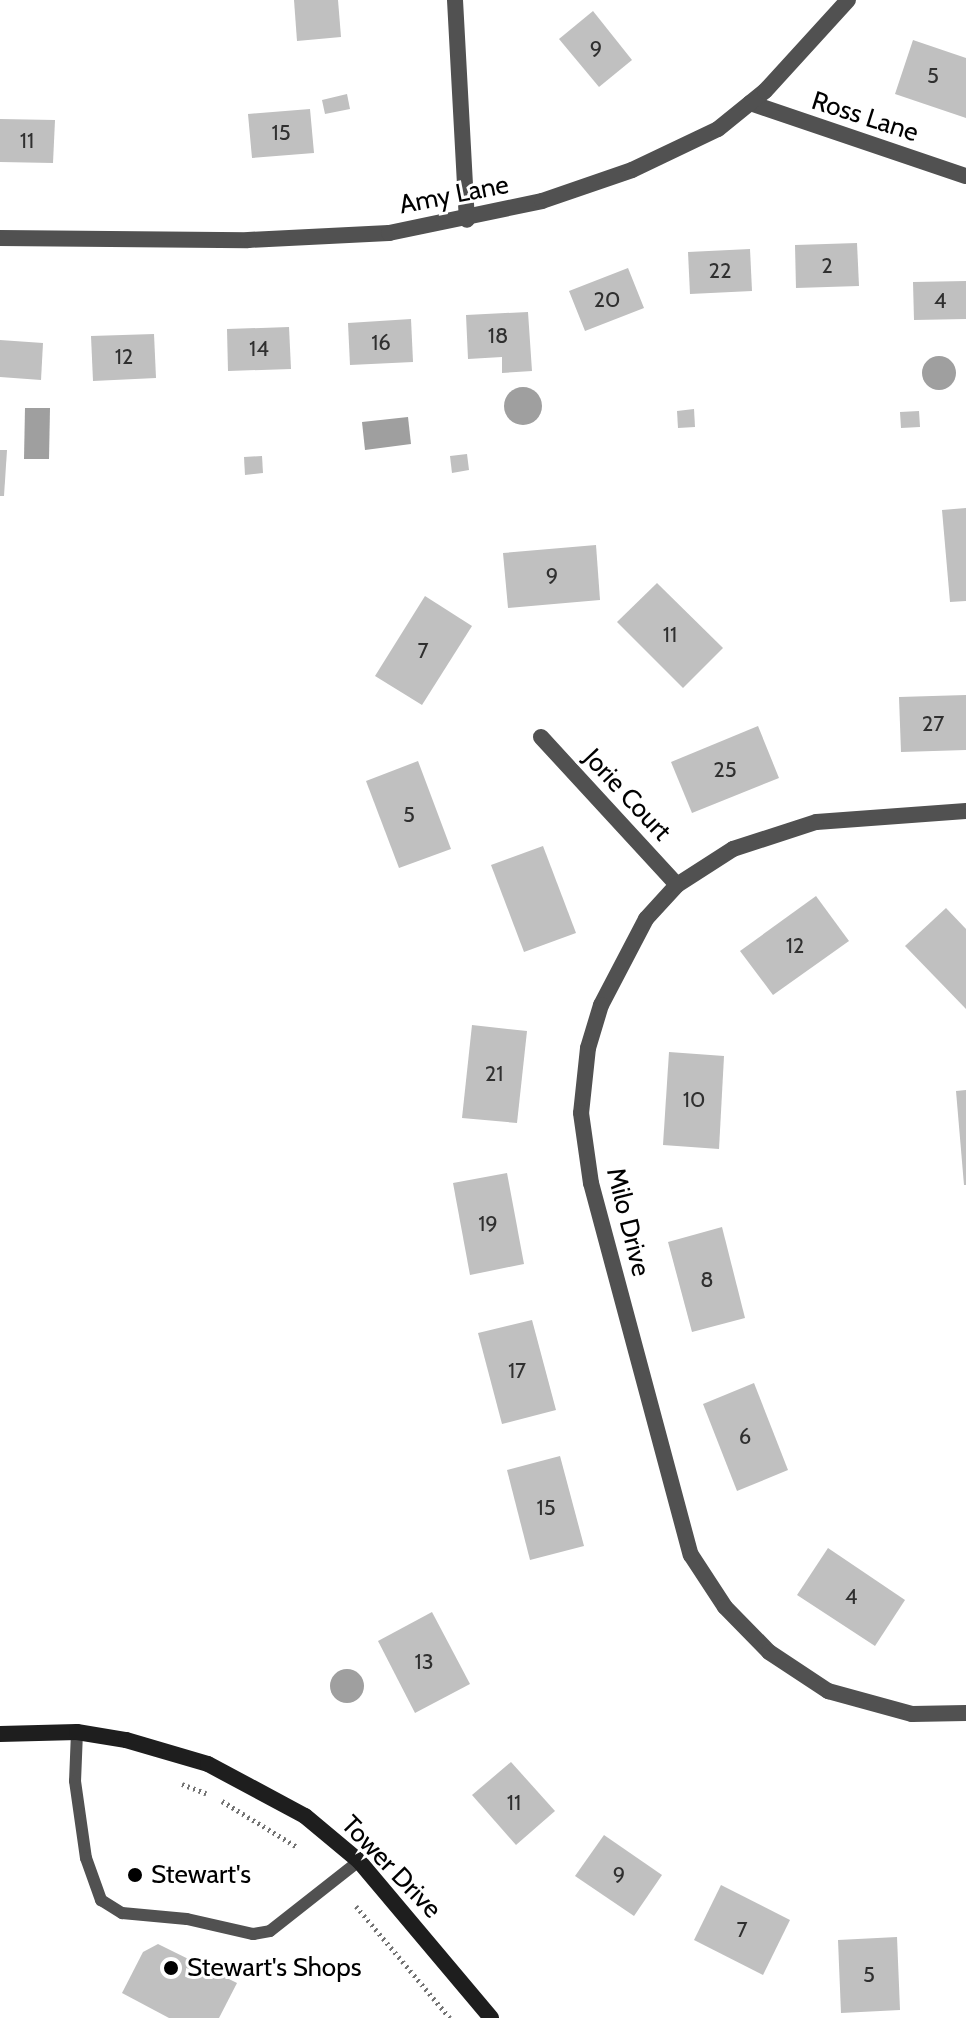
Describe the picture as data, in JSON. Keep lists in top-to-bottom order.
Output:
{
  "streets": {
    "street": [
      "Ross Lane",
      "Amy Lane",
      "Jorie Court",
      "Milo Drive",
      "Tower Drive"
    ]
  },
  "crossings": [
    ["Ross Lane", "Amy Lane"],
    ["Jorie Court", "Milo Drive"]
  ],
  "places": ["Stewart's", "Stewart's Shops"],
  "house_numbers": [
    "9",
    "5",
    "15",
    "11",
    "2",
    "22",
    "20",
    "4",
    "18",
    "16",
    "14",
    "12",
    "9",
    "11",
    "7",
    "27",
    "25",
    "5",
    "12",
    "21",
    "10",
    "19",
    "8",
    "17",
    "6",
    "15",
    "4",
    "13",
    "11",
    "9",
    "7",
    "5"
  ]
}
